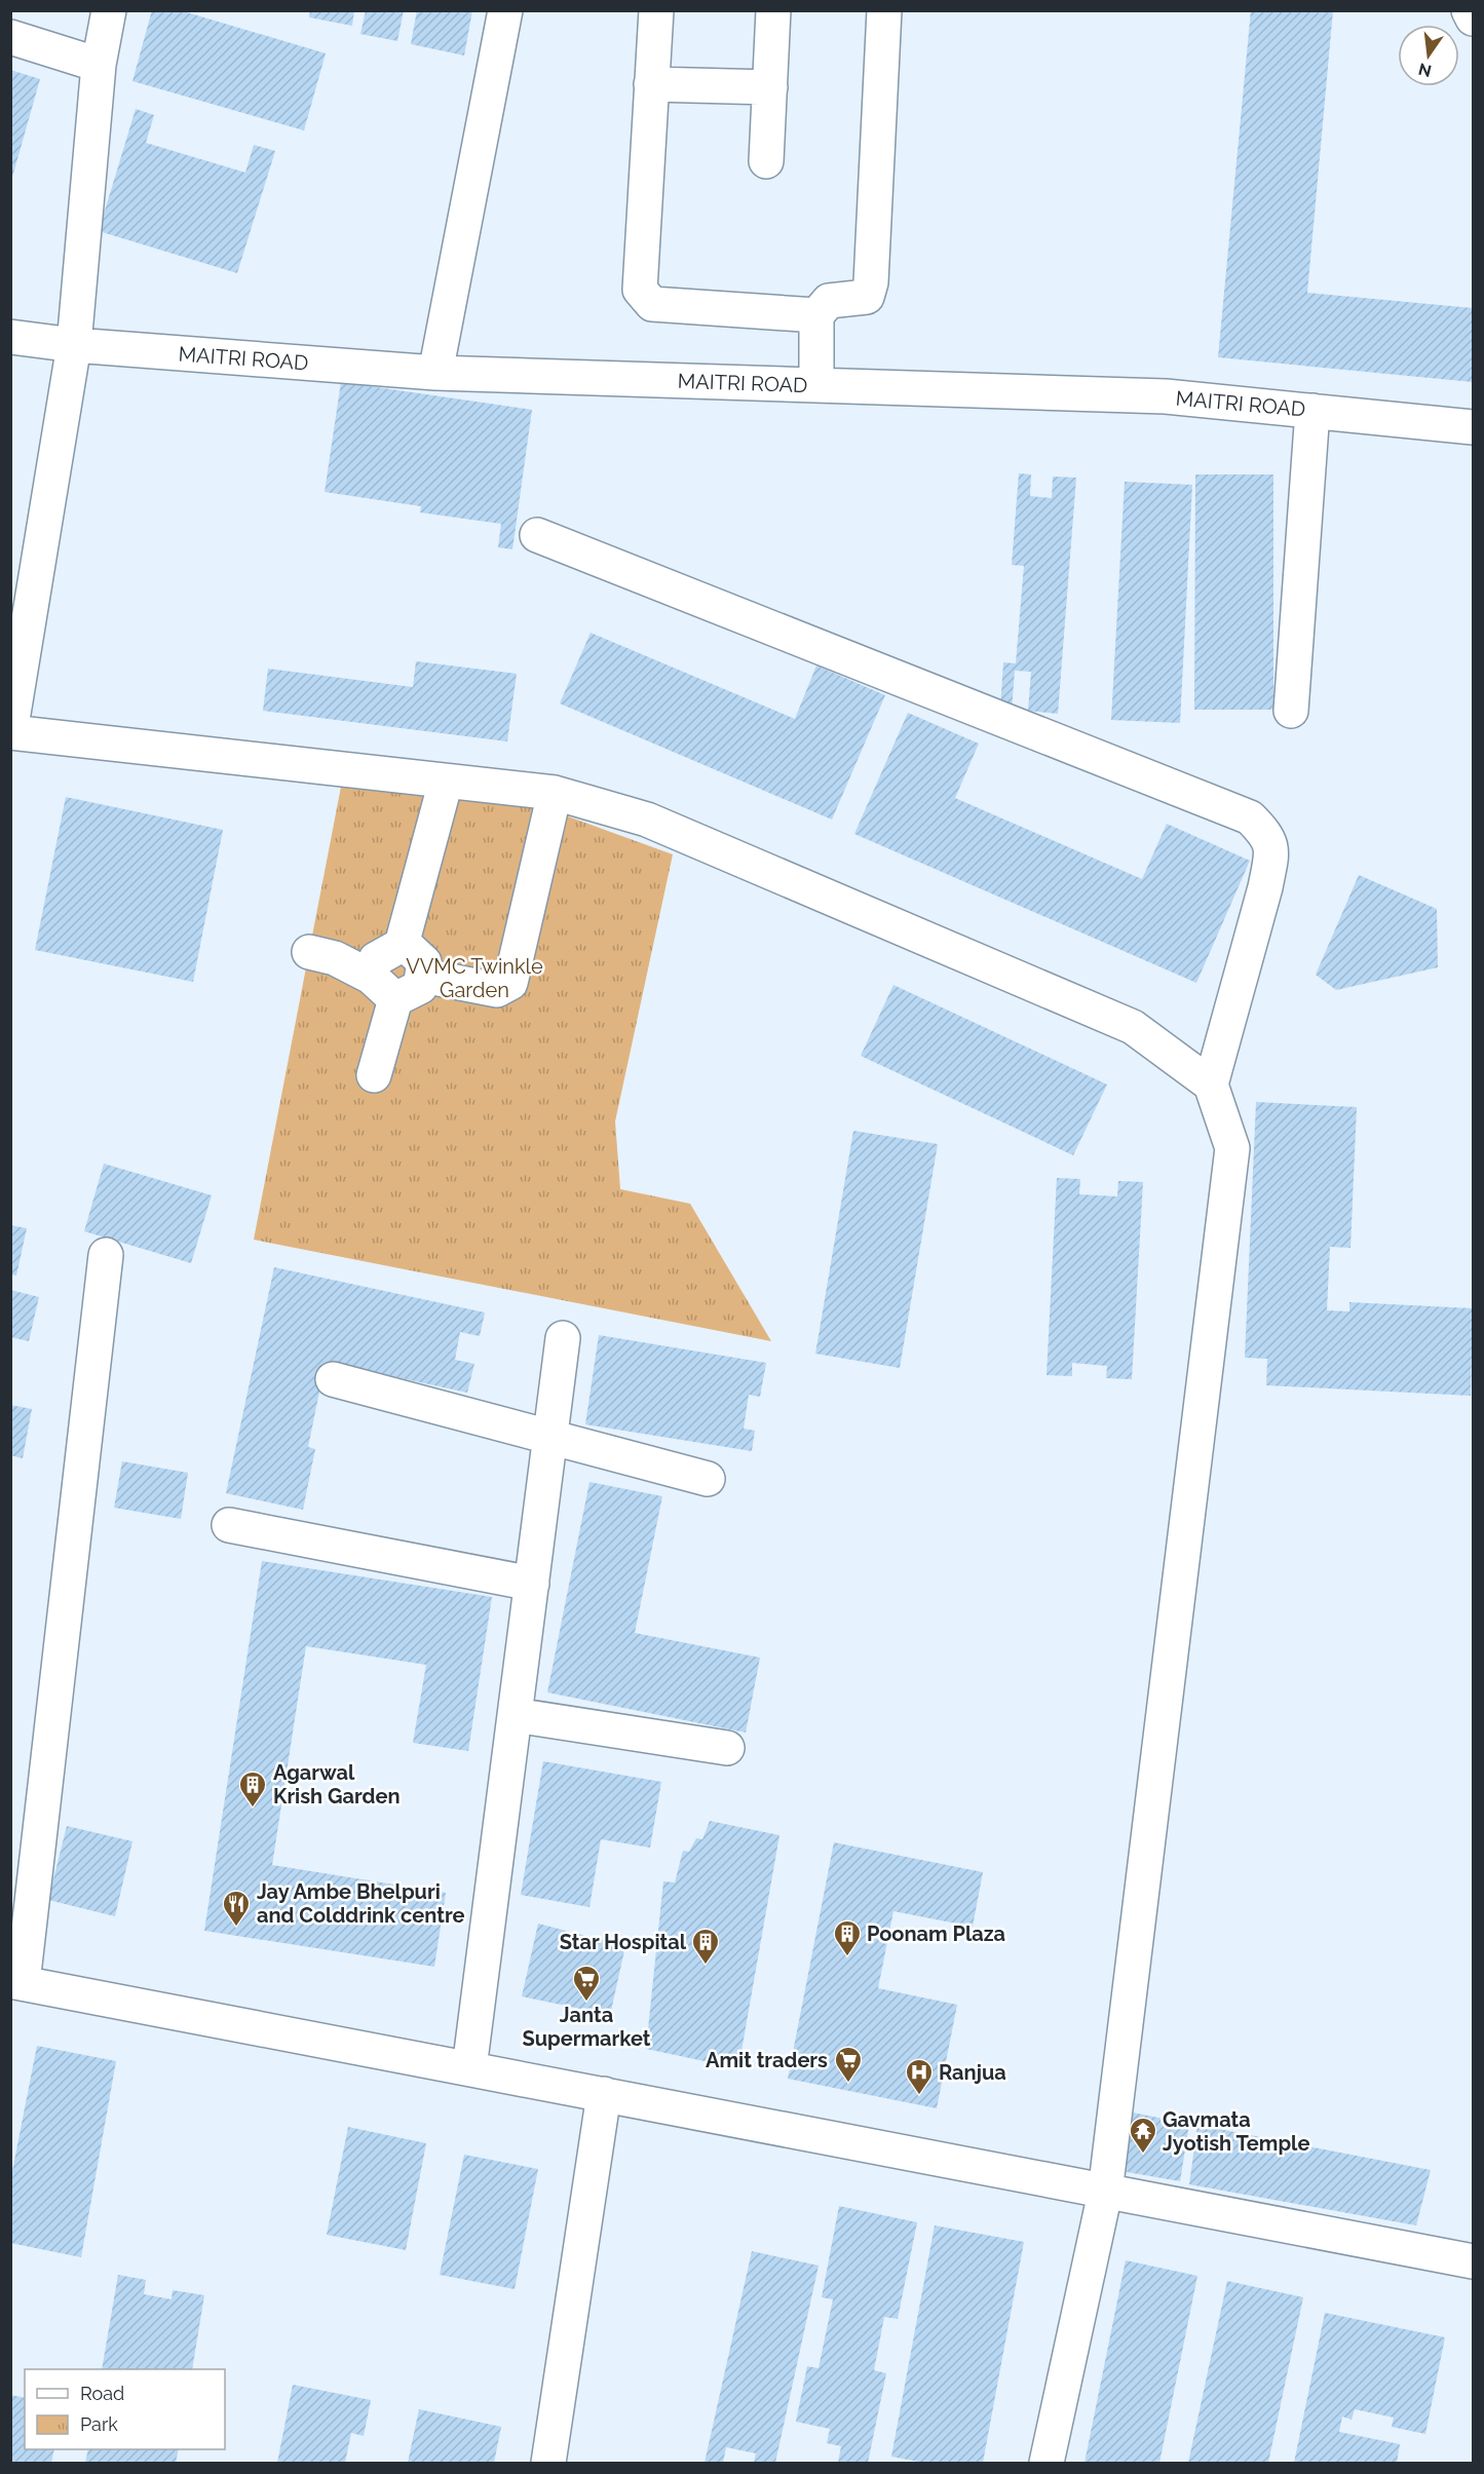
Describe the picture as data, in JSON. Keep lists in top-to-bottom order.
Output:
{
  "streets": {
    "street": ["MAITRI ROAD"]
  },
  "parks": ["VVMC Twinkle Garden"],
  "places": {
    "building": ["Agarwal Krish Garden", "Poonam Plaza", "Star Hospital"],
    "restaurant": ["Jay Ambe Bhelpuri and Colddrink centre"],
    "supermarket": ["Janta Supermarket", "Amit traders"],
    "hospital": ["Ranjua"],
    "temple": ["Gavmata Jyotish Temple"]
  },
  "legend": ["Road", "Park"],
  "north": "bottom"
}
